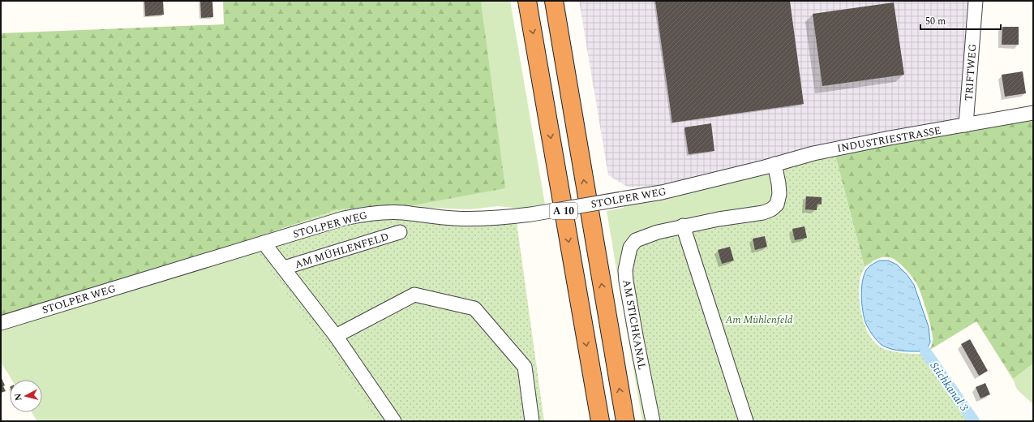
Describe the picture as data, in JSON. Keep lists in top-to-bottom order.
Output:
{
  "streets": {
    "highway": ["A 10"],
    "street": [
      "TRIFTWEG",
      "INDUSTRIESTRASSE",
      "STOLPER WEG",
      "AM MÜHLENFELD",
      "AM STICHKANAL"
    ]
  },
  "crossings": [
    ["TRIFTWEG", "INDUSTRIESTRASSE"],
    ["INDUSTRIESTRASSE", "STOLPER WEG"],
    ["INDUSTRIESTRASSE", "AM STICHKANAL"],
    ["STOLPER WEG", "AM MÜHLENFELD"]
  ],
  "water": ["Stichkanal 3"],
  "parks": ["Am Mühlenfeld"],
  "scale_bar": "50 m",
  "north": "left"
}
